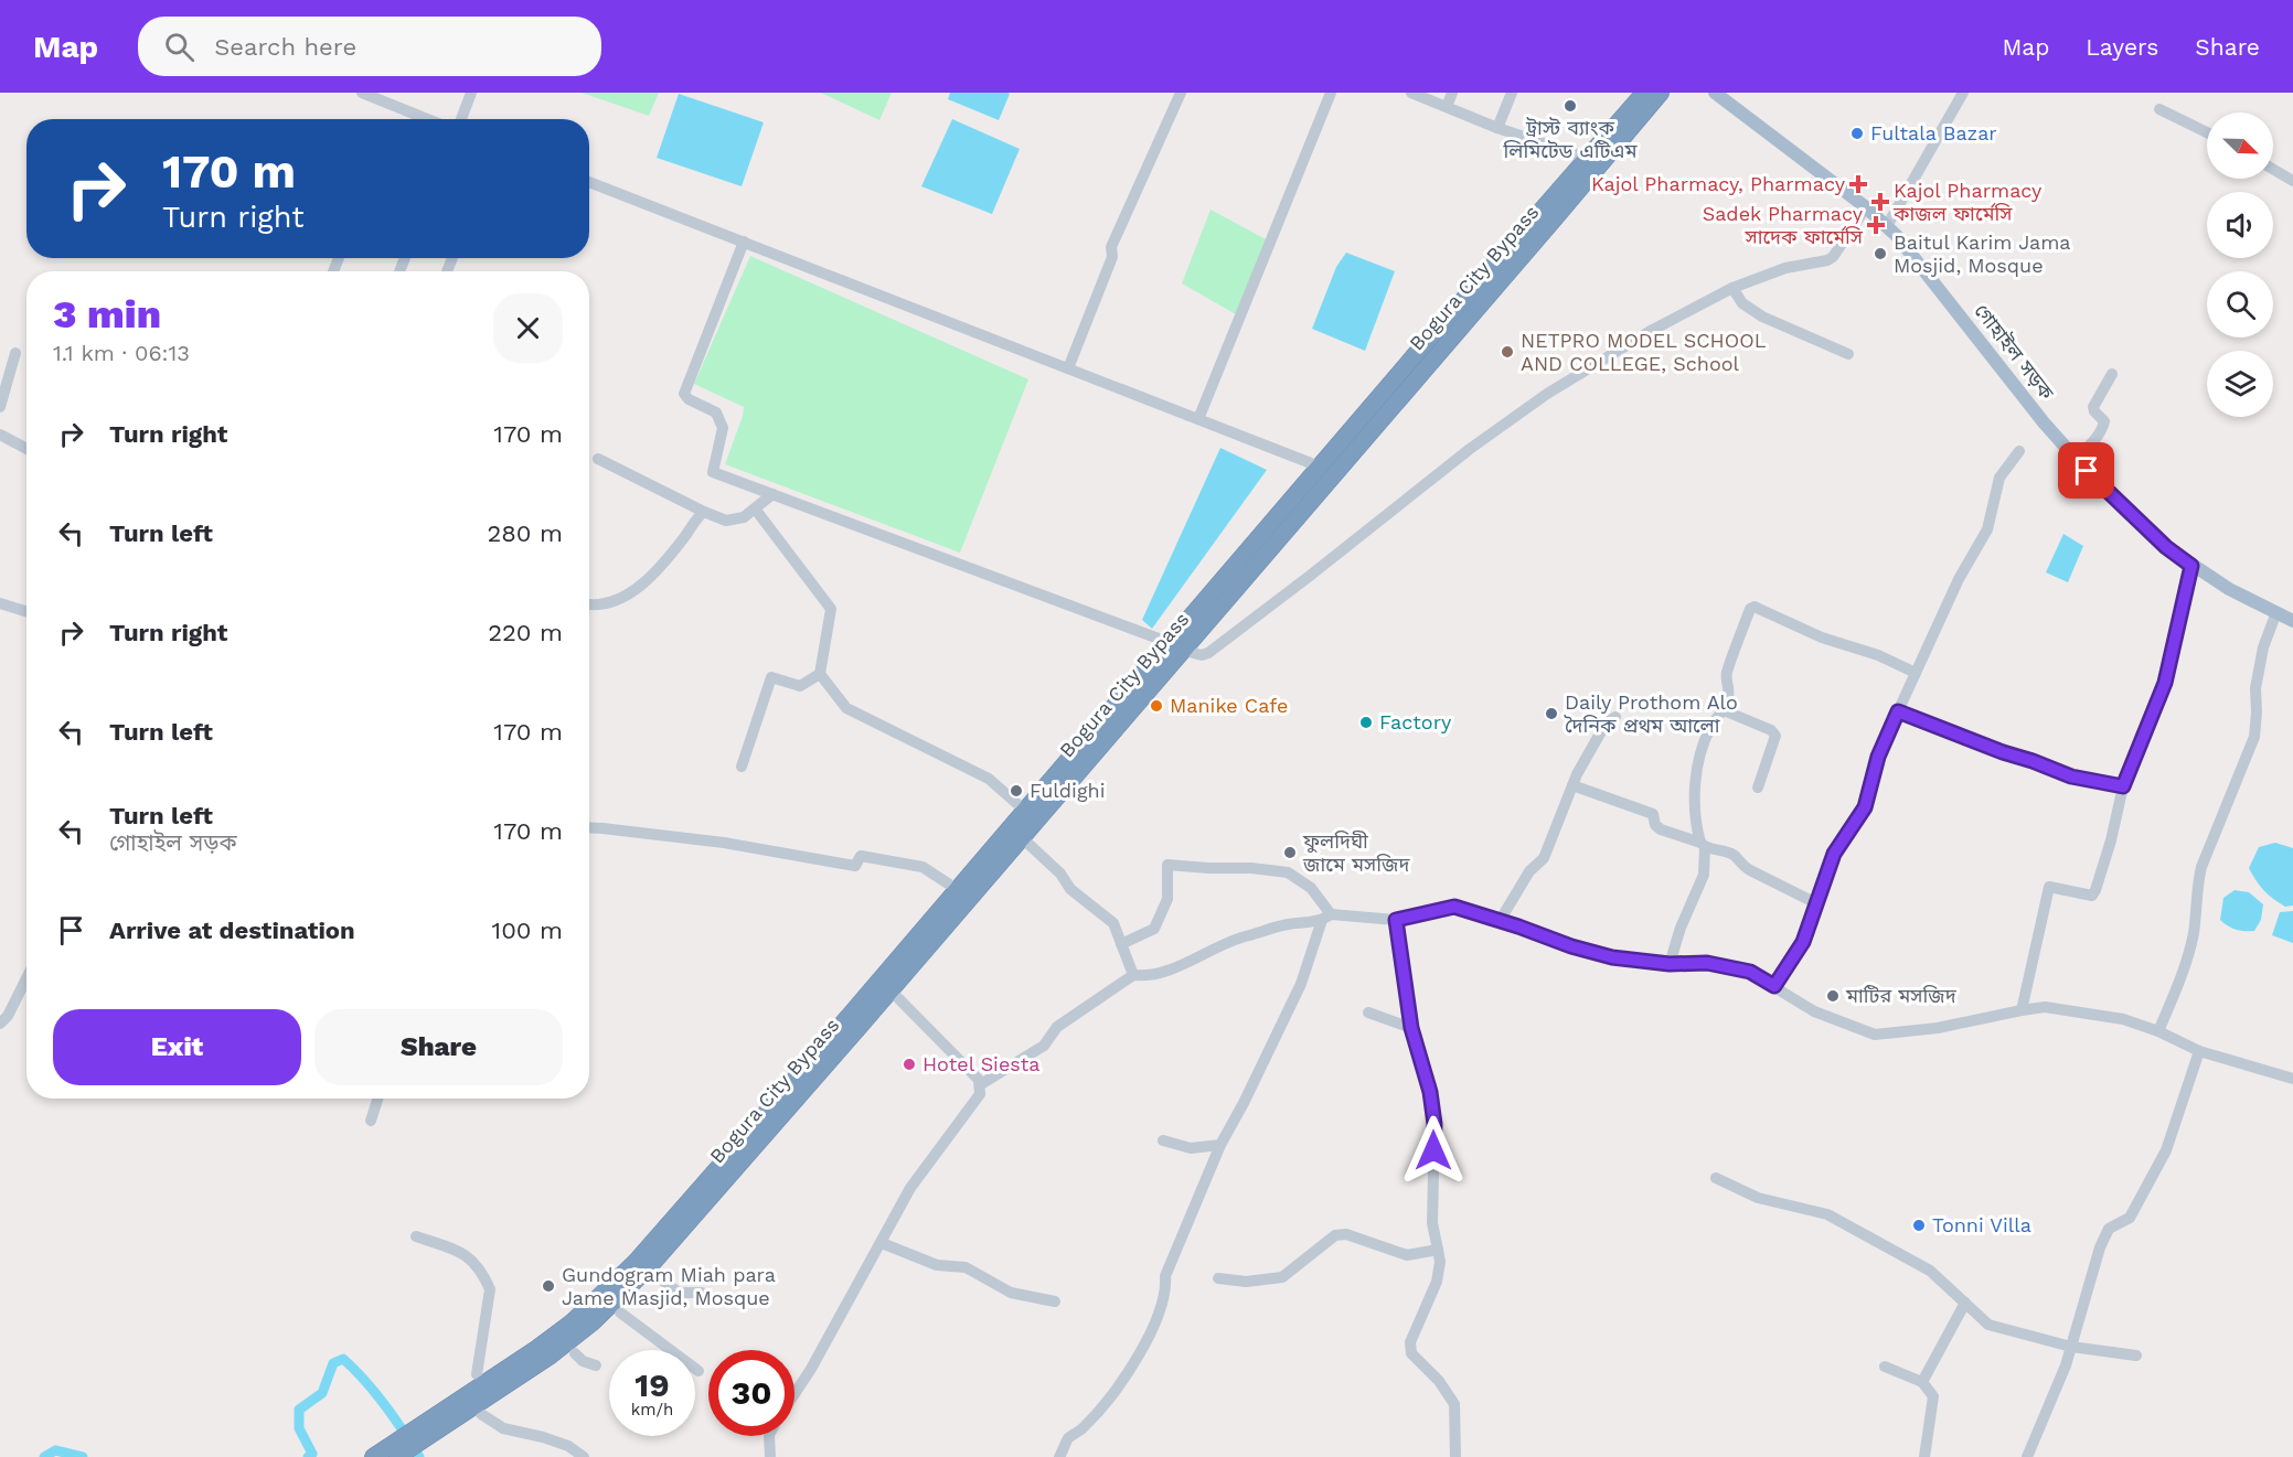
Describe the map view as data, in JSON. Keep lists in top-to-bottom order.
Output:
{
  "streets": {
    "highway": ["Bogura City Bypass"],
    "main road": ["গোহাইল সড়ক"]
  },
  "places": {
    "other": [
      "ট্রাস্ট ব্যাংক লিমিটেড এটিএম",
      "Fultala Bazar",
      "Baitul Karim Jama Mosjid, Mosque",
      "NETPRO MODEL SCHOOL AND COLLEGE, School",
      "Manike Cafe",
      "Daily Prothom Alo দৈনিক প্রথম আলো",
      "Factory",
      "Fuldighi",
      "ফুলদিঘী জামে মসজিদ",
      "মাটির মসজিদ",
      "Hotel Siesta",
      "Tonni Villa",
      "Gundogram Miah para Jame Masjid, Mosque"
    ],
    "health": ["Kajol Pharmacy, Pharmacy", "Kajol Pharmacy কাজল ফার্মেসি", "Sadek Pharmacy সাদেক ফার্মেসি"]
  },
  "north": "bottom right",
  "page": {
    "header": "Map",
    "search": "Search here",
    "nav": ["Map", "Layers", "Share"],
    "turn": ["170 m", "Turn right"],
    "heading": ["3 min", "1.1 km · 06:13"],
    "list": [
      {
        "name": "Turn right",
        "value": "170 m"
      },
      {
        "name": "Turn left",
        "value": "280 m"
      },
      {
        "name": "Turn right",
        "value": "220 m"
      },
      {
        "name": "Turn left",
        "value": "170 m"
      },
      {
        "name": "Turn left",
        "note": "গোহাইল সড়ক",
        "value": "170 m"
      },
      {
        "name": "Arrive at destination",
        "value": "100 m"
      }
    ],
    "buttons": ["Exit", "Share"],
    "speed": "19 km/h",
    "limit": "30"
  }
}
